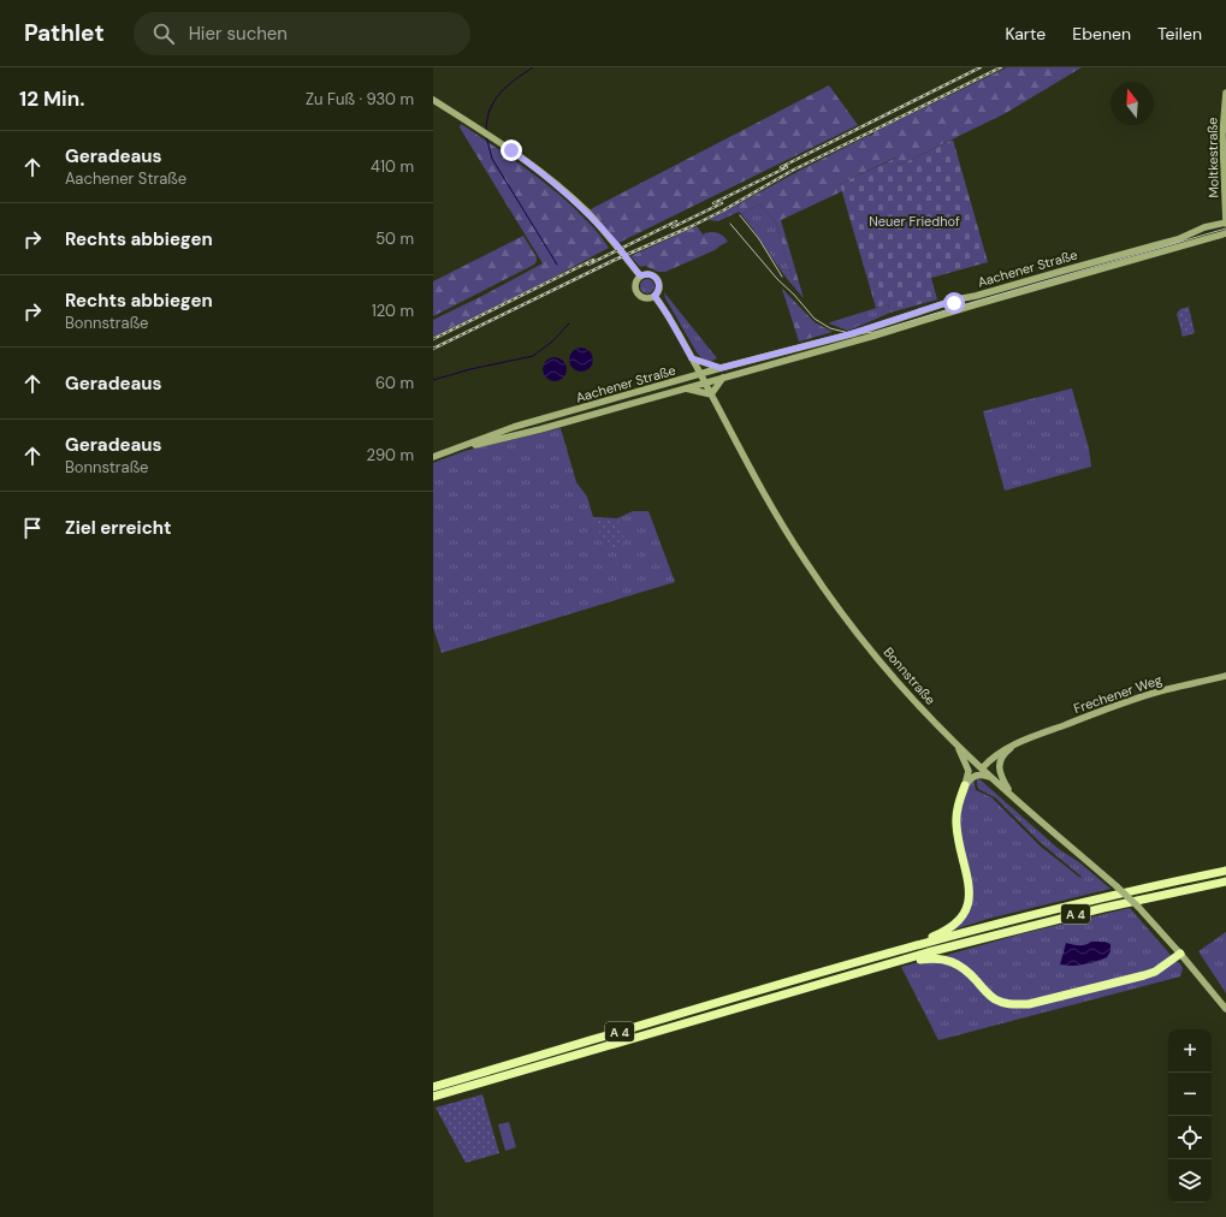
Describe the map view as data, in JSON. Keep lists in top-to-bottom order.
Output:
{
  "streets": {
    "highway": ["A 4"],
    "main road": [
      "Moltkestraße",
      "Aachener Straße",
      "Bonnstraße",
      "Frechener Weg"
    ]
  },
  "crossings": [
    ["Moltkestraße", "Aachener Straße"],
    ["Aachener Straße", "Bonnstraße"],
    ["Bonnstraße", "Frechener Weg"]
  ],
  "parks": ["Neuer Friedhof"],
  "north": "top",
  "page": {
    "header": "Pathlet",
    "search": "Hier suchen",
    "nav": ["Karte", "Ebenen", "Teilen"],
    "heading": ["12 Min.", "Zu Fuß · 930 m"],
    "list": [
      ["Geradeaus", "Aachener Straße", "410 m"],
      ["Rechts abbiegen", "50 m"],
      ["Rechts abbiegen", "Bonnstraße", "120 m"],
      ["Geradeaus", "60 m"],
      ["Geradeaus", "Bonnstraße", "290 m"],
      "Ziel erreicht"
    ],
    "map_buttons": ["+", "−"]
  }
}
